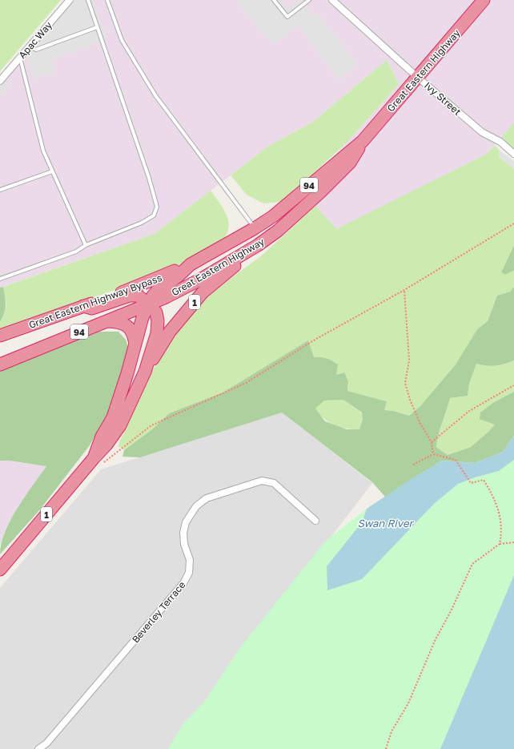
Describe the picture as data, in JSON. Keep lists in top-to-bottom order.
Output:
{
  "streets": {
    "highway": [
      "Great Eastern Highway",
      "94",
      "Great Eastern Highway Bypass",
      "1"
    ],
    "street": ["Apac Way", "Ivy Street", "Beverley Terrace"]
  },
  "crossings": [
    ["Great Eastern Highway", "Ivy Street"],
    ["Great Eastern Highway", "94"],
    ["Great Eastern Highway", "Great Eastern Highway Bypass"],
    ["Great Eastern Highway", "1"]
  ],
  "water": ["Swan River"]
}
